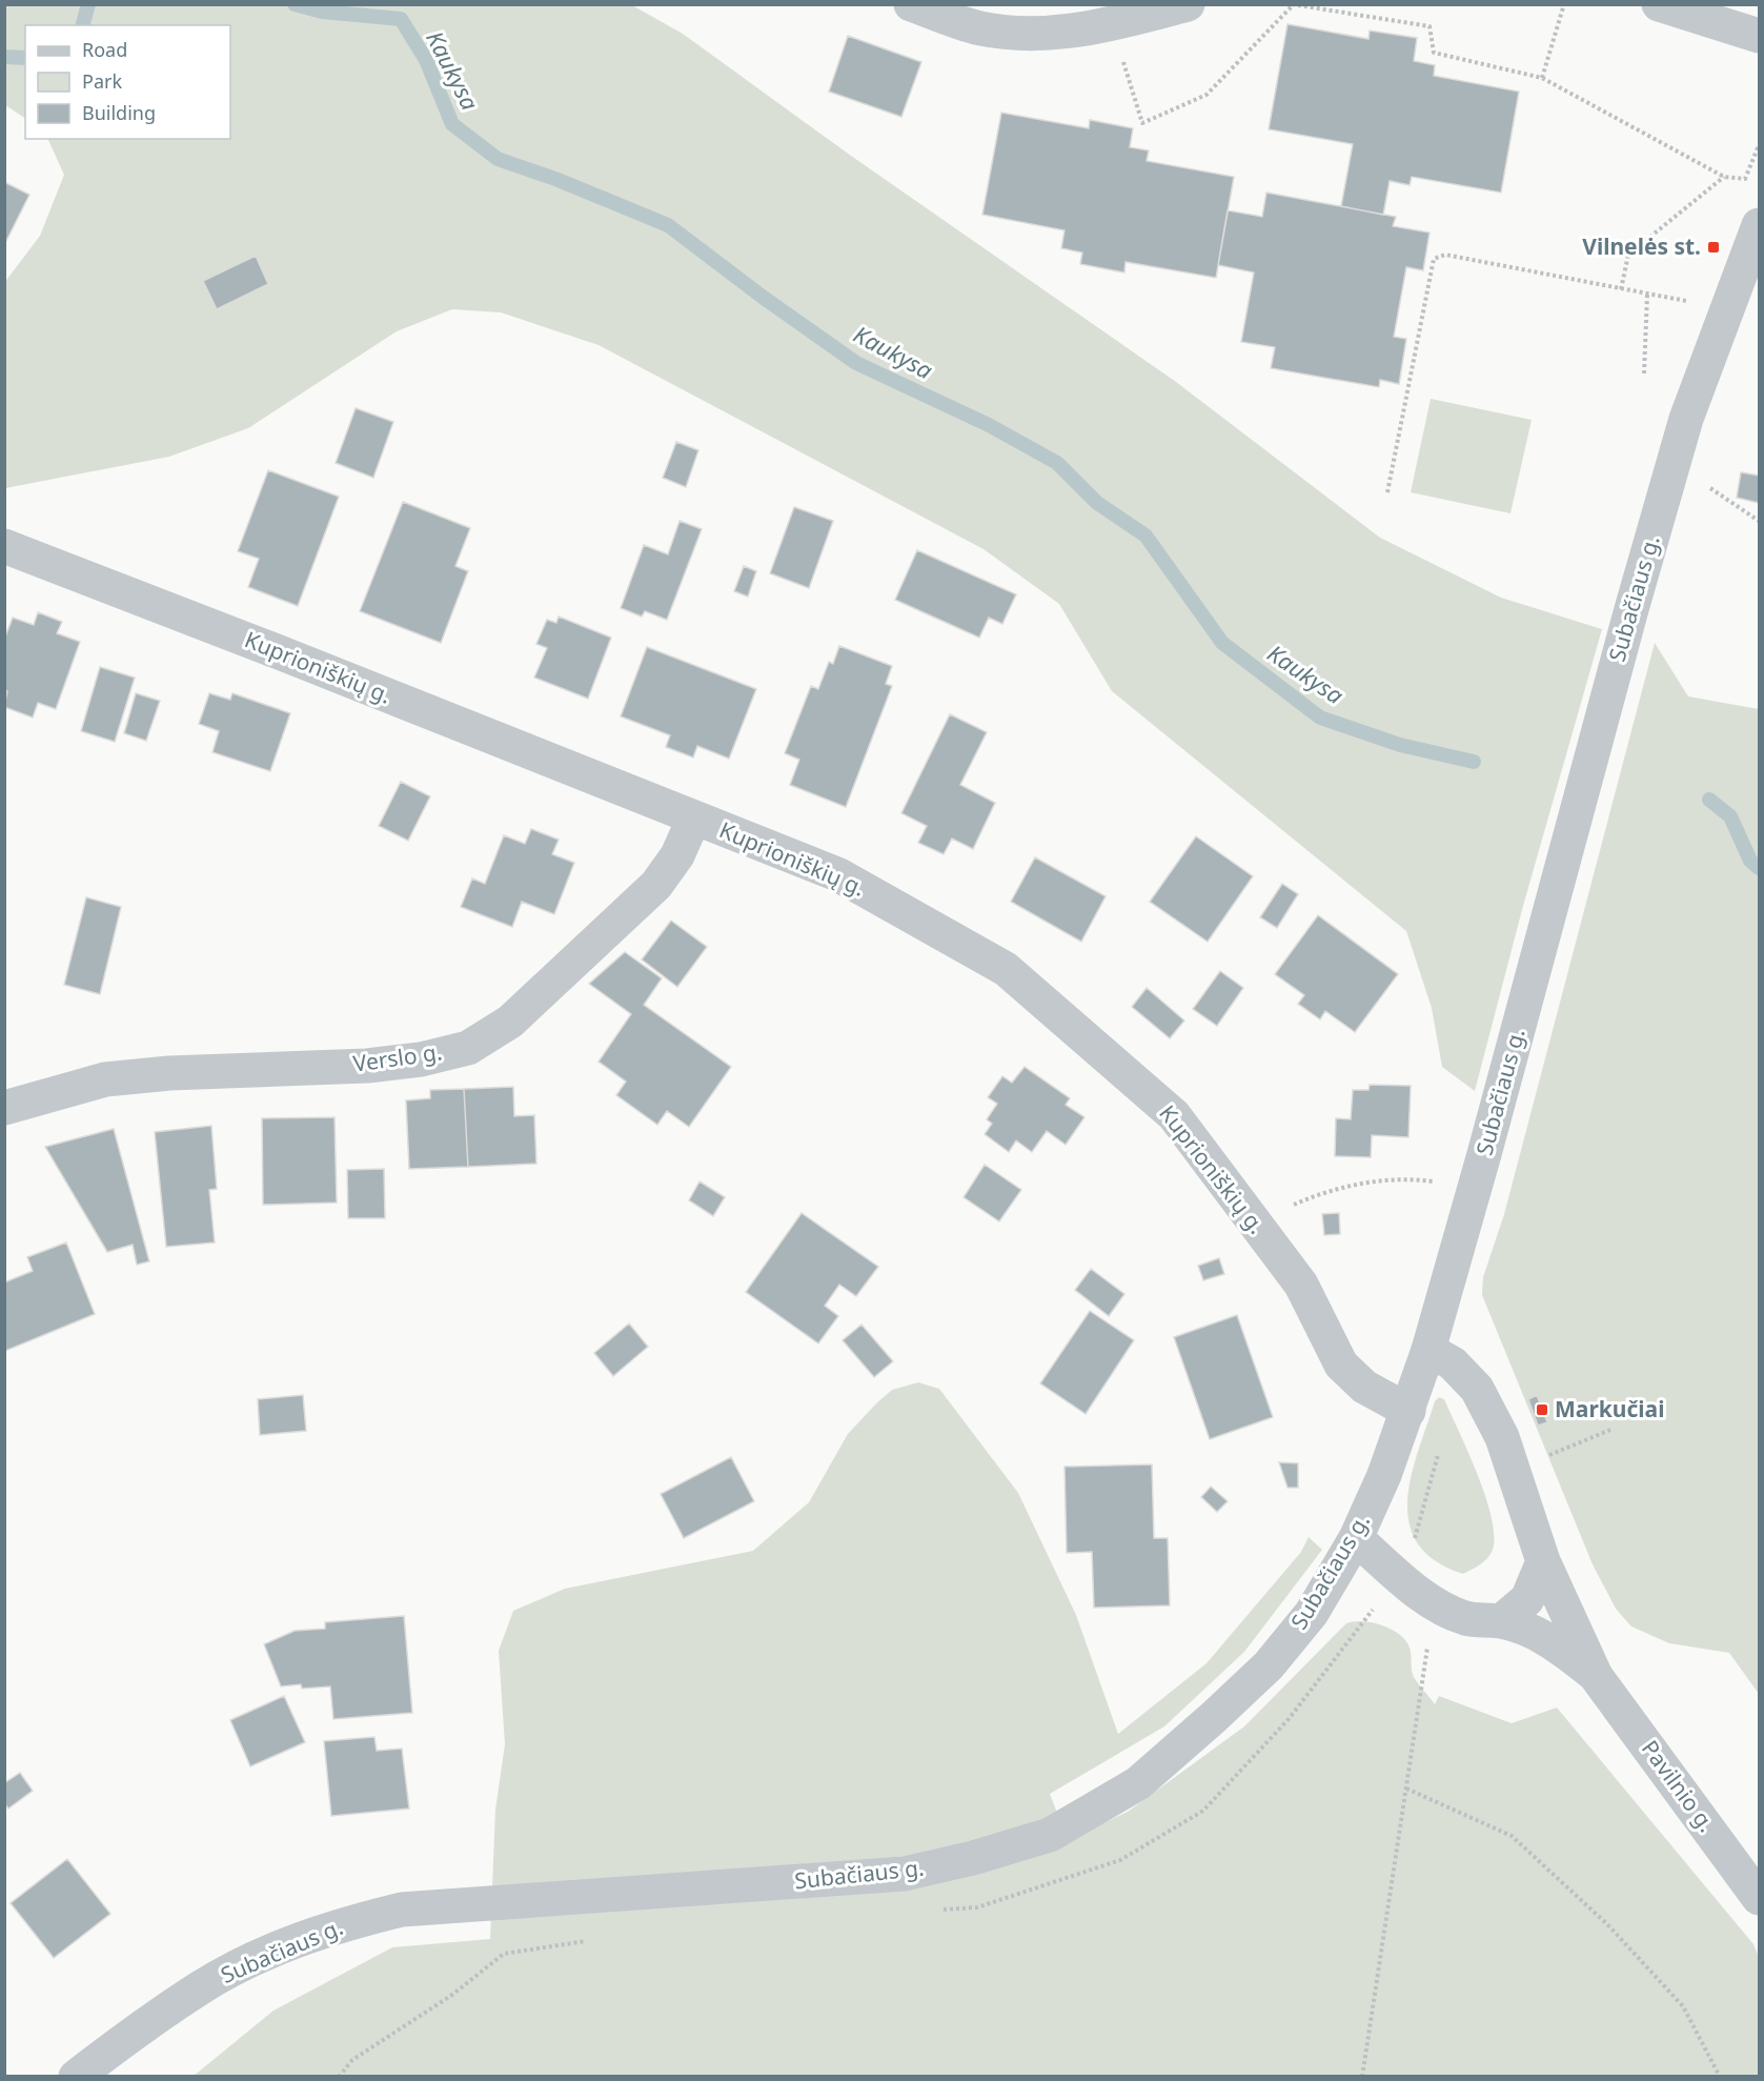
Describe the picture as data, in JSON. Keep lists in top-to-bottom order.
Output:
{
  "streets": {
    "street": [
      "Subačiaus g.",
      "Kuprioniškių g.",
      "Verslo g.",
      "Pavilnio g."
    ]
  },
  "crossings": [
    ["Subačiaus g.", "Kuprioniškių g."],
    ["Subačiaus g.", "Pavilnio g."],
    ["Kuprioniškių g.", "Verslo g."]
  ],
  "water": ["Kaukysa"],
  "places": {
    "transit": ["Vilnelės st.", "Markučiai"]
  },
  "legend": ["Road", "Park", "Building"]
}
